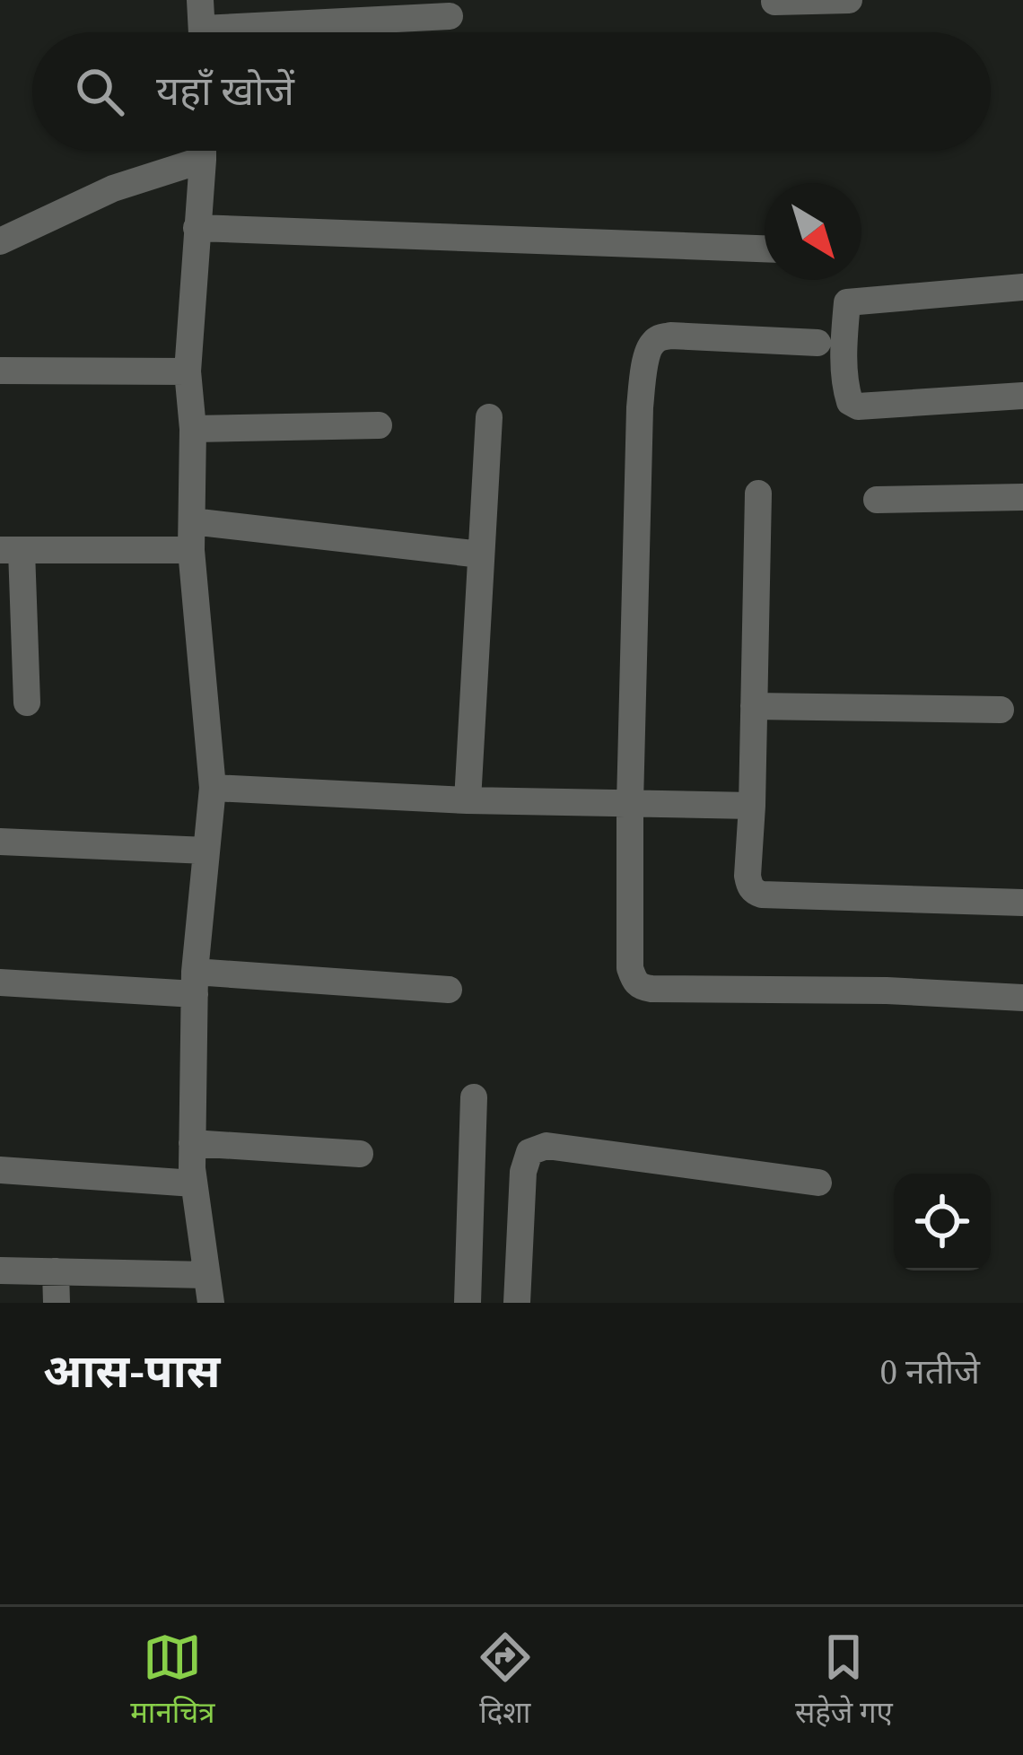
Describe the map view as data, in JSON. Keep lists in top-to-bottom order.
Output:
{
  "north": "bottom right",
  "page": {
    "search": "यहाँ खोजें",
    "heading": ["आस-पास", "0 नतीजे"],
    "nav": ["मानचित्र", "दिशा", "सहेजे गए"]
  }
}
